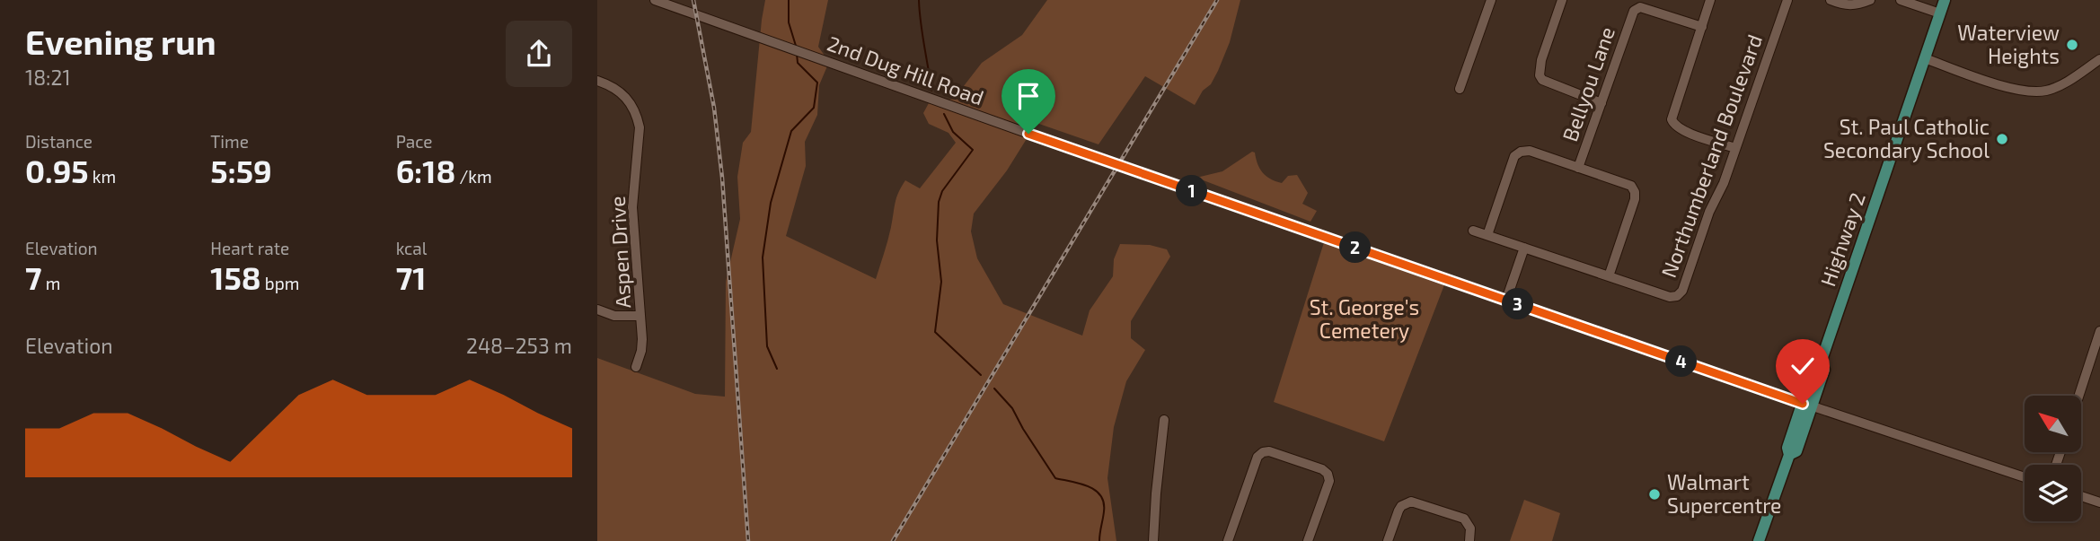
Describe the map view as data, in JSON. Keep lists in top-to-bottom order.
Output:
{
  "streets": {
    "main road": ["Highway 2"],
    "street": [
      "2nd Dug Hill Road",
      "Bellyou Lane",
      "Northumberland Boulevard",
      "Aspen Drive"
    ]
  },
  "crossings": [
    ["2nd Dug Hill Road", "Highway 2"]
  ],
  "parks": ["St. George's Cemetery"],
  "places": ["Waterview Heights", "St. Paul Catholic Secondary School", "Walmart Supercentre"],
  "north": "top left",
  "page": {
    "heading": ["Evening run", "18:21"],
    "stats": [
      ["Distance", "0.95 km"],
      ["Time", "5:59"],
      ["Pace", "6:18 /km"],
      ["Elevation", "7 m"],
      ["Heart rate", "158 bpm"],
      ["kcal", "71"]
    ],
    "pins": [
      "1",
      "2",
      "3",
      "4"
    ],
    "chart": ["Elevation", "248–253 m"]
  }
}
